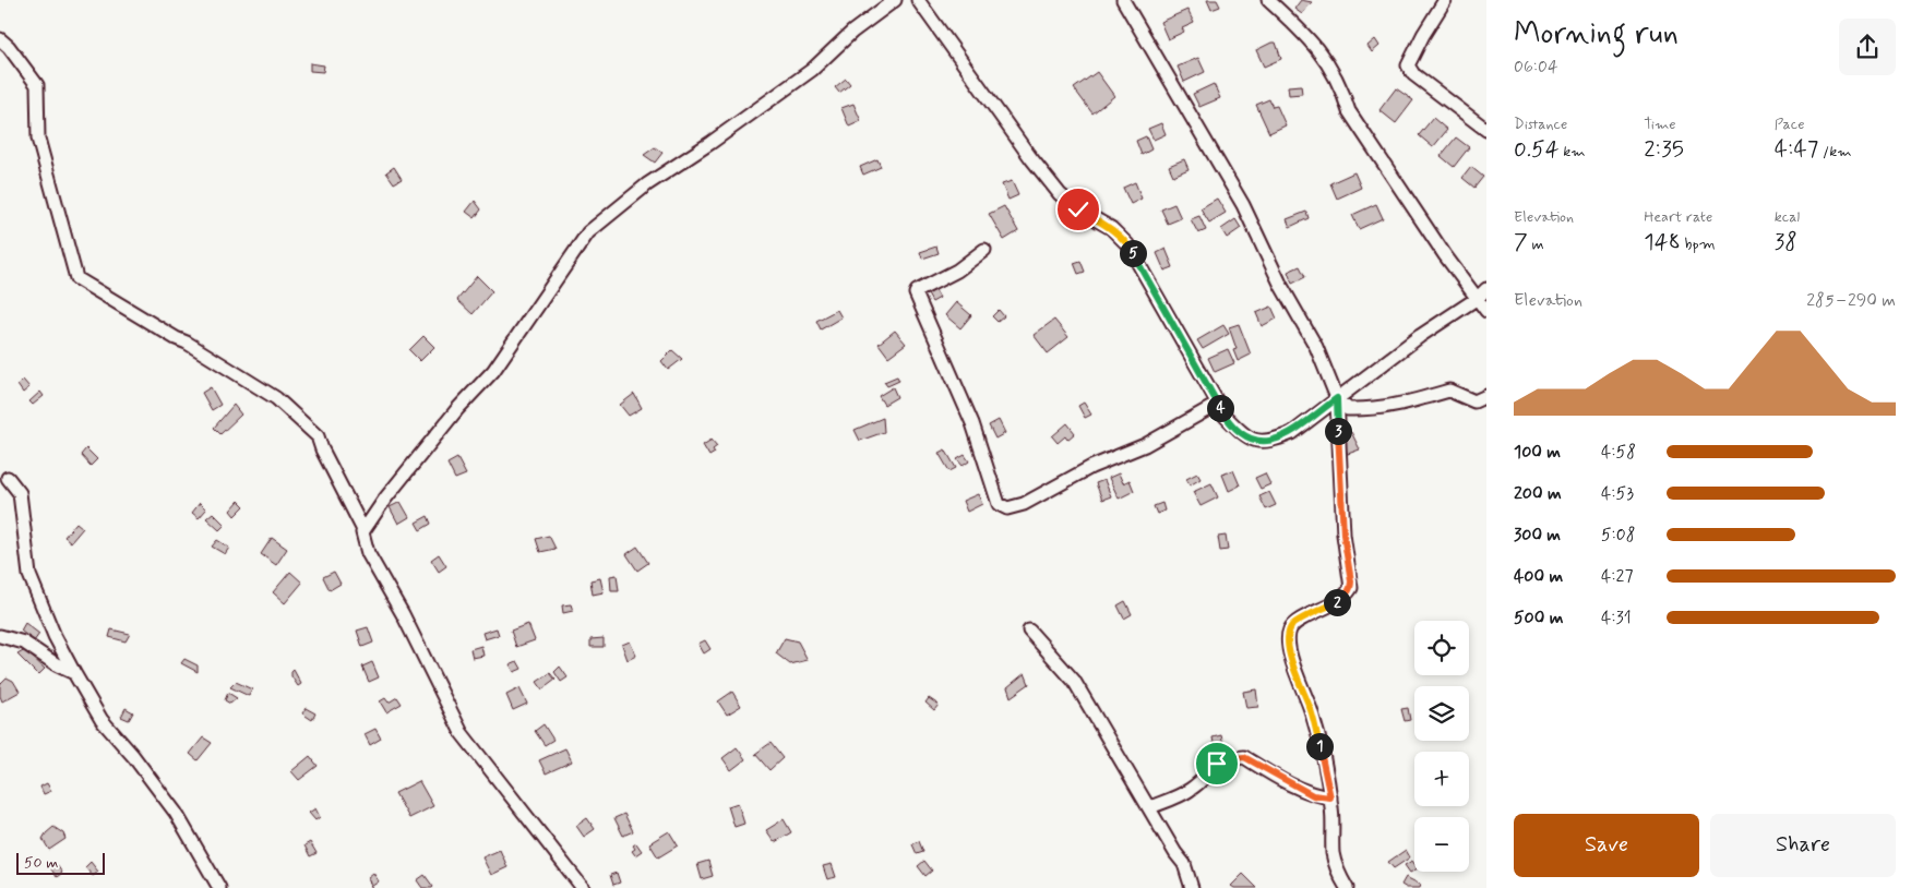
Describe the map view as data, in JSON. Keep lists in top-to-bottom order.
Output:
{
  "scale_bar": "50 m",
  "page": {
    "heading": ["Morning run", "06:04"],
    "stats": [
      ["Distance", "0.54 km"],
      ["Time", "2:35"],
      ["Pace", "4:47 /km"],
      ["Elevation", "7 m"],
      ["Heart rate", "148 bpm"],
      ["kcal", "38"]
    ],
    "pins": [
      "5",
      "4",
      "3",
      "2",
      "1"
    ],
    "chart": ["Elevation", "285–290 m"],
    "list": [
      {
        "name": "100 m",
        "note": "4:58"
      },
      {
        "name": "200 m",
        "note": "4:53"
      },
      {
        "name": "300 m",
        "note": "5:08"
      },
      {
        "name": "400 m",
        "note": "4:27"
      },
      {
        "name": "500 m",
        "note": "4:31"
      }
    ],
    "map_buttons": ["+", "−"],
    "buttons": ["Save", "Share"],
    "scale": "50 m"
  }
}
